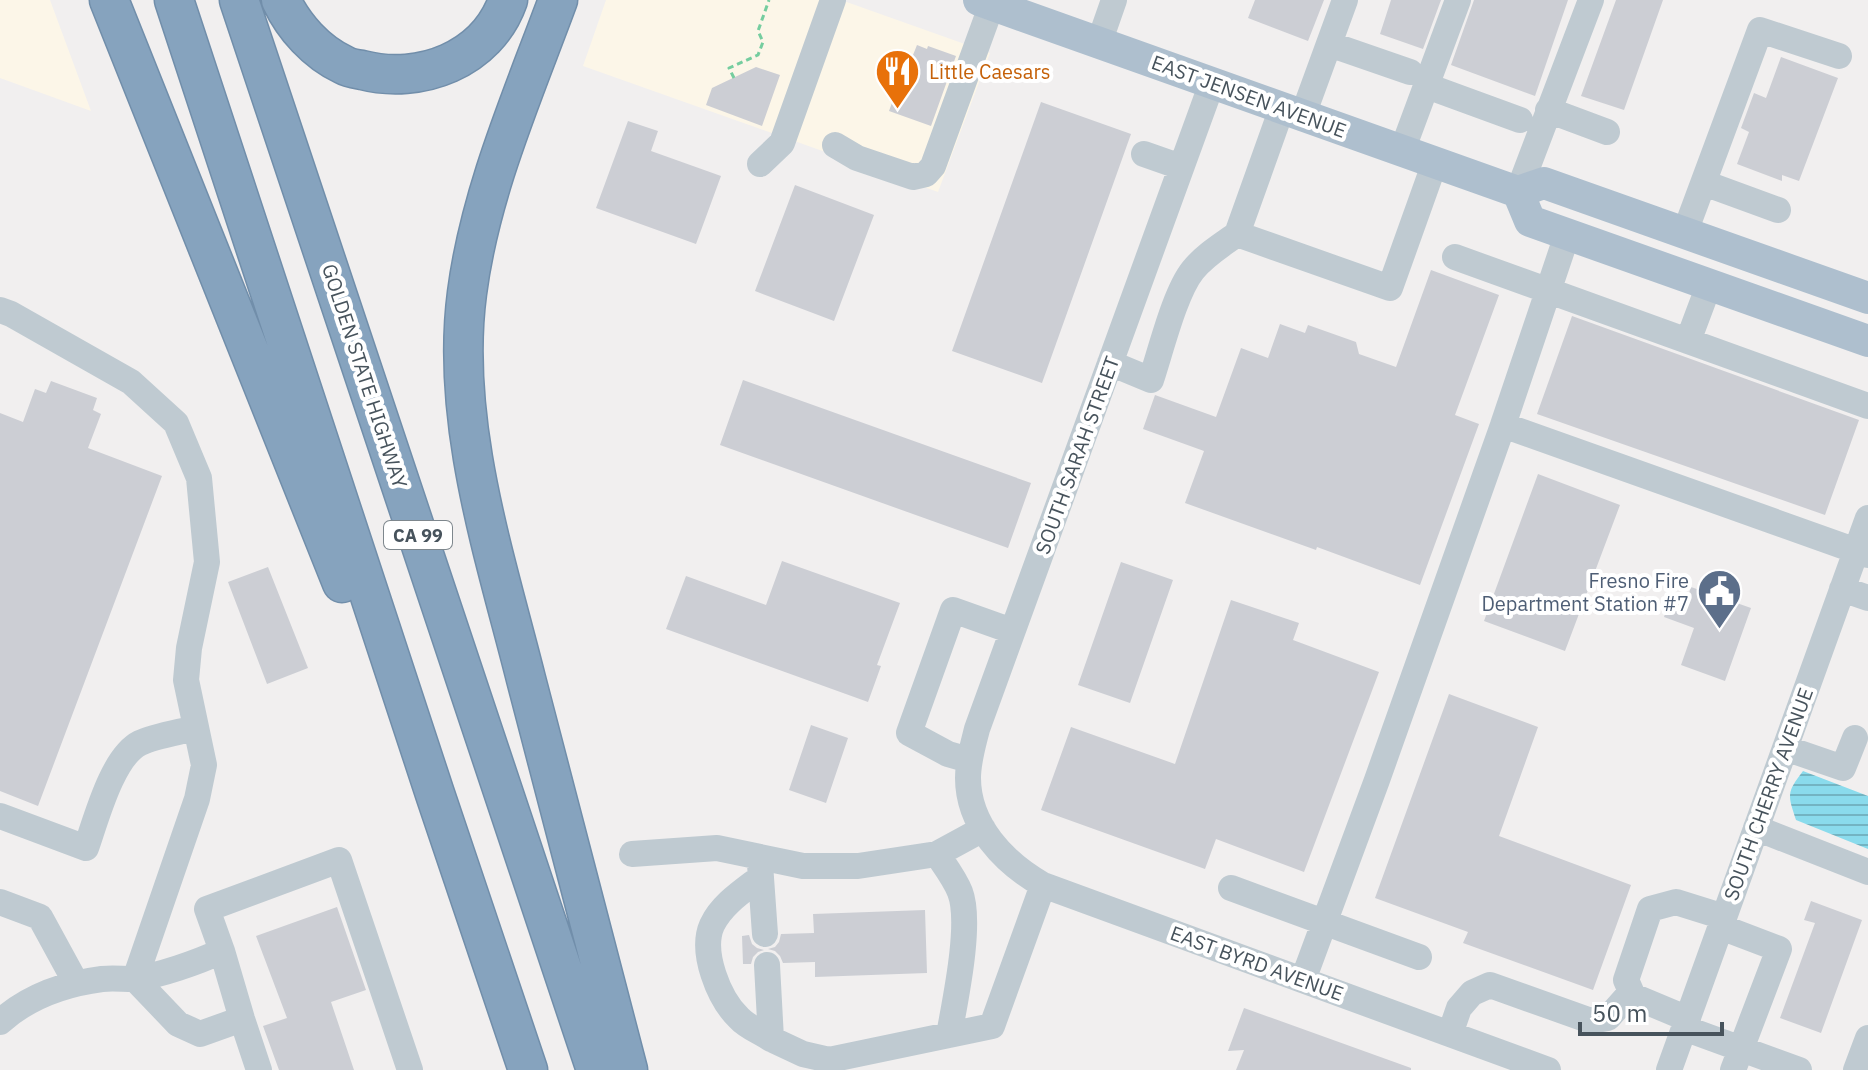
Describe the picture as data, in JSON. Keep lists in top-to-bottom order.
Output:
{
  "streets": {
    "highway": ["GOLDEN STATE HIGHWAY", "CA 99"],
    "main road": ["EAST JENSEN AVENUE"],
    "street": ["SOUTH SARAH STREET", "SOUTH CHERRY AVENUE", "EAST BYRD AVENUE"]
  },
  "crossings": [
    ["EAST JENSEN AVENUE", "SOUTH SARAH STREET"],
    ["SOUTH SARAH STREET", "EAST BYRD AVENUE"]
  ],
  "places": {
    "restaurant": ["Little Caesars"],
    "public building": ["Fresno Fire Department Station #7"]
  },
  "scale_bar": "50 m"
}
